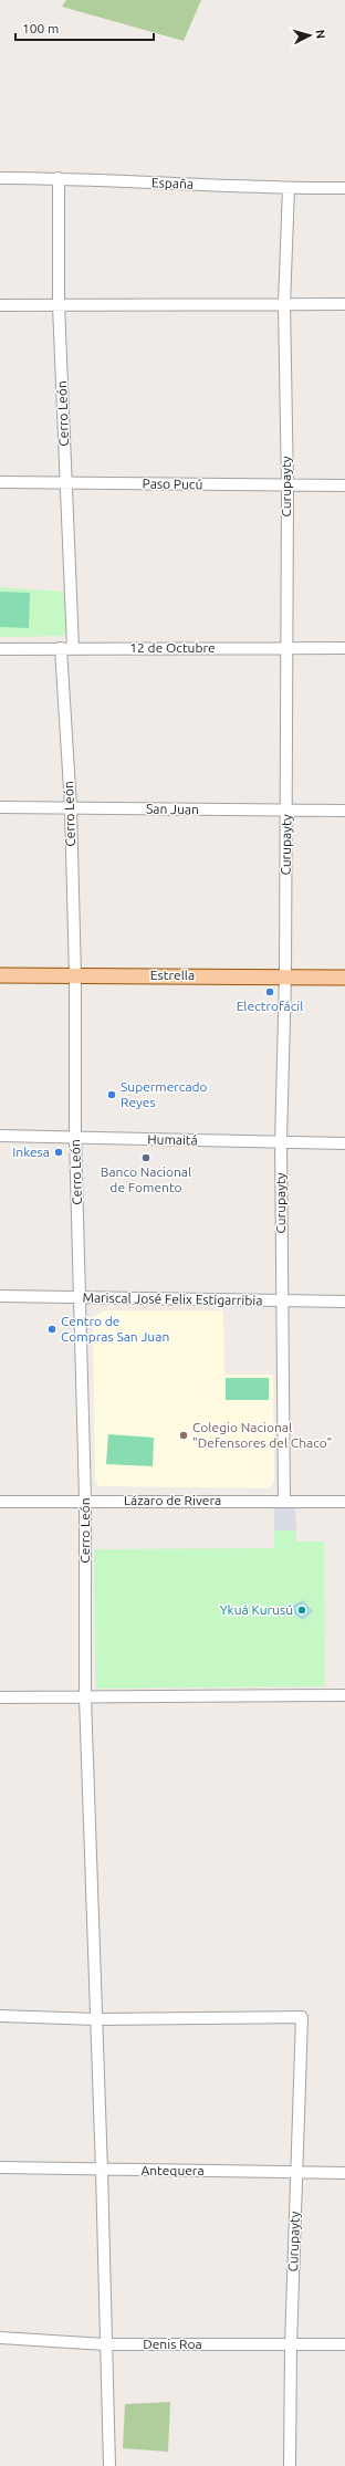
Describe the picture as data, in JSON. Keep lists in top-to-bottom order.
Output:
{
  "streets": {
    "main road": ["Estrella"],
    "street": [
      "España",
      "Cerro León",
      "Paso Pucú",
      "Curupayty",
      "12 de Octubre",
      "San Juan",
      "Humaitá",
      "Mariscal José Felix Estigarribia",
      "Lázaro de Rivera",
      "Antequera",
      "Denis Roa"
    ]
  },
  "crossings": [
    ["España", "Cerro León"],
    ["España", "Curupayty"],
    ["Cerro León", "Paso Pucú"],
    ["Cerro León", "Curupayty"],
    ["Cerro León", "12 de Octubre"],
    ["Cerro León", "San Juan"],
    ["Cerro León", "Estrella"],
    ["Cerro León", "Humaitá"],
    ["Cerro León", "Mariscal José Felix Estigarribia"],
    ["Cerro León", "Lázaro de Rivera"],
    ["Cerro León", "Antequera"],
    ["Cerro León", "Denis Roa"],
    ["Paso Pucú", "Curupayty"],
    ["Curupayty", "12 de Octubre"],
    ["Curupayty", "San Juan"],
    ["Curupayty", "Estrella"],
    ["Curupayty", "Humaitá"],
    ["Curupayty", "Mariscal José Felix Estigarribia"],
    ["Curupayty", "Lázaro de Rivera"],
    ["Curupayty", "Antequera"],
    ["Curupayty", "Denis Roa"]
  ],
  "places": [
    "Electrofácil",
    "Supermercado Reyes",
    "Inkesa",
    "Banco Nacional de Fomento",
    "Centro de Compras San Juan",
    "Colegio Nacional \"Defensores del Chaco\"",
    "Ykuá Kurusú"
  ],
  "scale_bar": "100 m",
  "north": "right"
}
